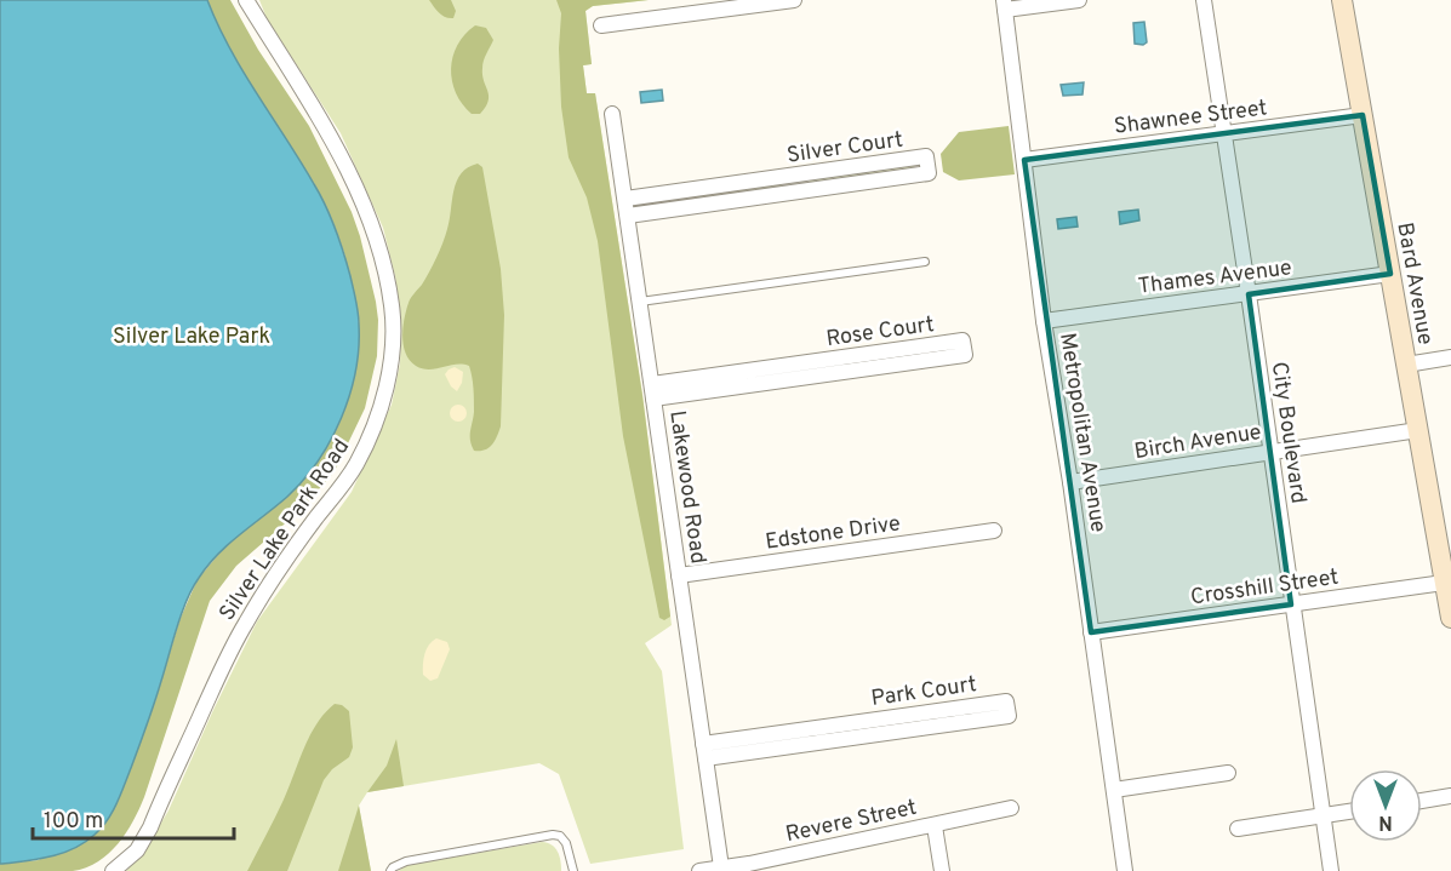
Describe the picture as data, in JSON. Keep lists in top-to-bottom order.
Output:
{
  "streets": {
    "street": [
      "Shawnee Street",
      "Silver Court",
      "Thames Avenue",
      "Bard Avenue",
      "Rose Court",
      "Metropolitan Avenue",
      "City Boulevard",
      "Birch Avenue",
      "Lakewood Road",
      "Silver Lake Park Road",
      "Edstone Drive",
      "Crosshill Street",
      "Park Court",
      "Revere Street"
    ]
  },
  "crossings": [
    ["Shawnee Street", "Bard Avenue"],
    ["Shawnee Street", "Metropolitan Avenue"],
    ["Shawnee Street", "City Boulevard"],
    ["Silver Court", "Lakewood Road"],
    ["Thames Avenue", "Bard Avenue"],
    ["Thames Avenue", "Metropolitan Avenue"],
    ["Thames Avenue", "City Boulevard"],
    ["Bard Avenue", "Birch Avenue"],
    ["Bard Avenue", "Crosshill Street"],
    ["Rose Court", "Lakewood Road"],
    ["Metropolitan Avenue", "Birch Avenue"],
    ["Metropolitan Avenue", "Crosshill Street"],
    ["City Boulevard", "Birch Avenue"],
    ["City Boulevard", "Crosshill Street"],
    ["Lakewood Road", "Edstone Drive"],
    ["Lakewood Road", "Park Court"],
    ["Lakewood Road", "Revere Street"]
  ],
  "parks": ["Silver Lake Park"],
  "scale_bar": "100 m",
  "north": "bottom"
}
